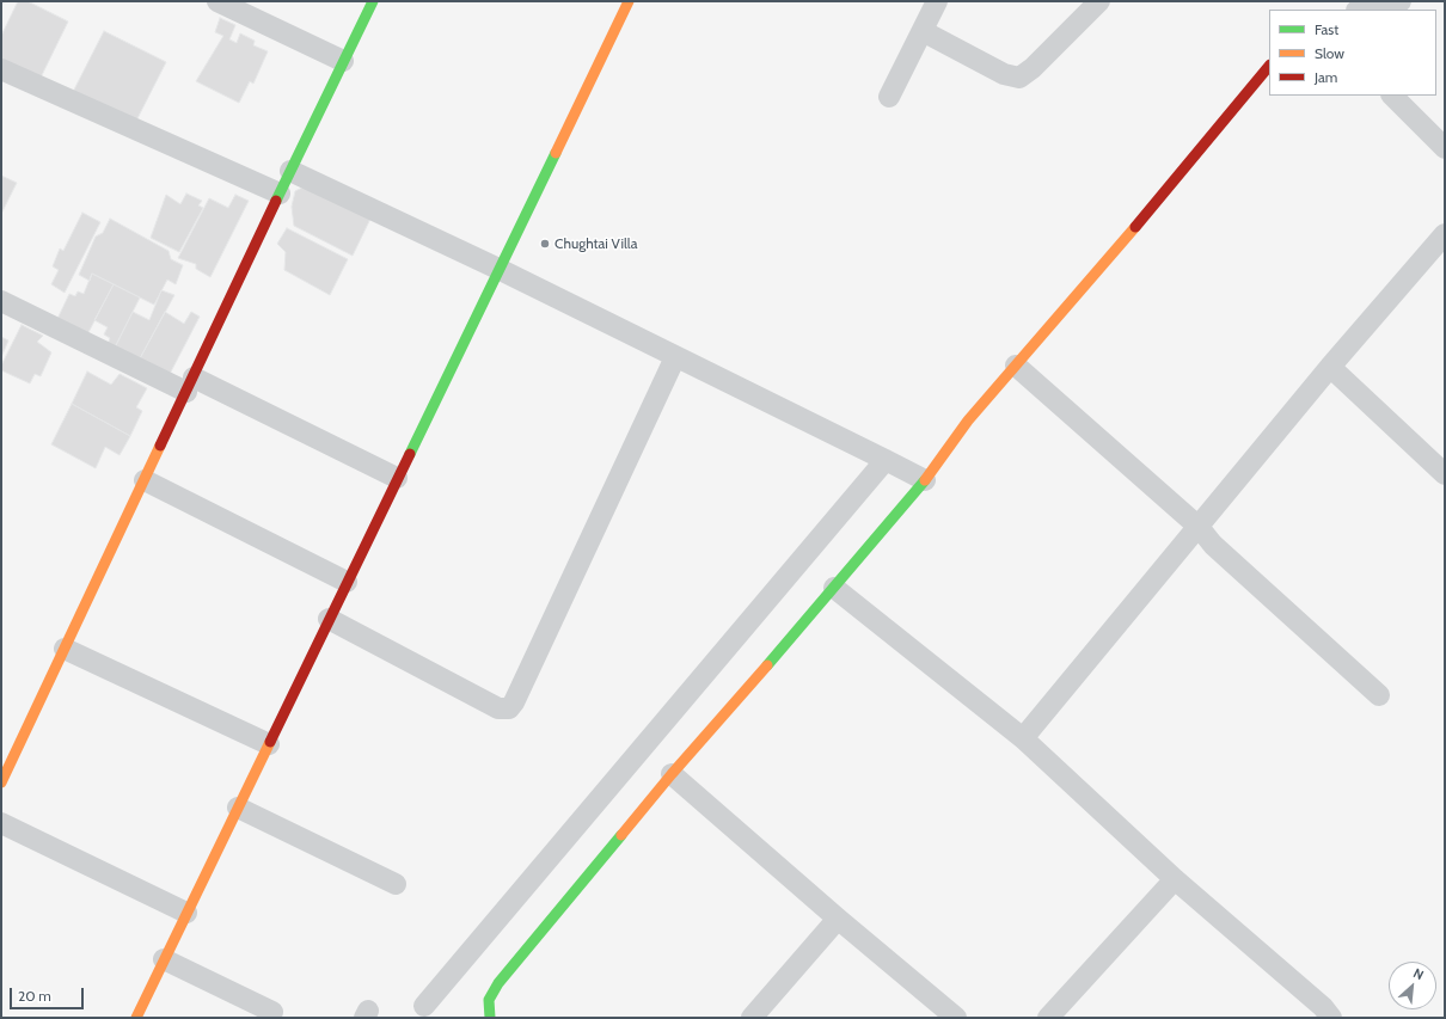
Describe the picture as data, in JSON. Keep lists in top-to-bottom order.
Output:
{
  "places": ["Chughtai Villa"],
  "legend": ["Fast", "Slow", "Jam"],
  "scale_bar": "20 m",
  "north": "top right"
}
